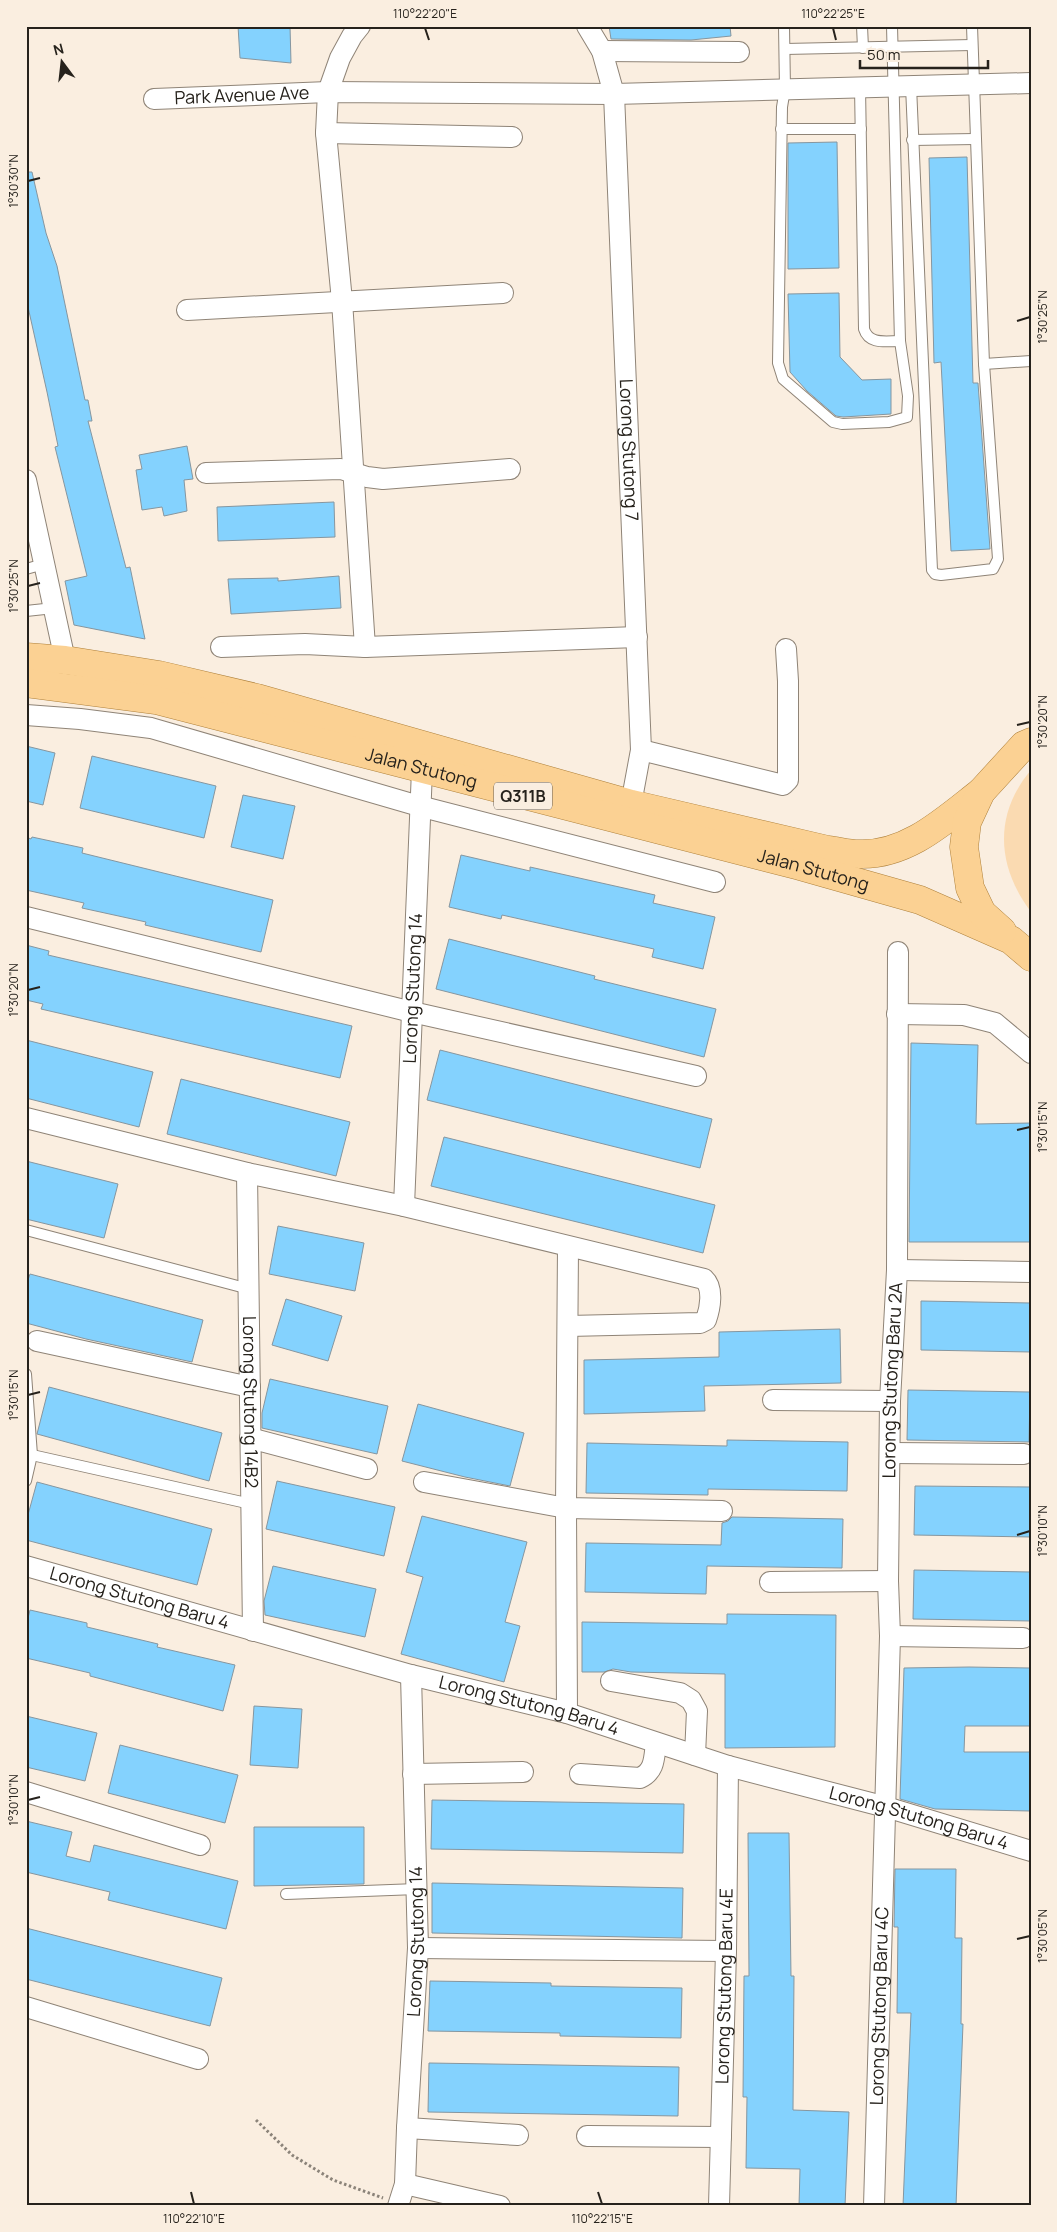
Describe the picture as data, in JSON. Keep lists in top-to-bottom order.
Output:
{
  "streets": {
    "main road": ["Jalan Stutong", "Q311B"],
    "street": [
      "Park Avenue Ave",
      "Lorong Stutong 7",
      "Lorong Stutong 14",
      "Lorong Stutong Baru 2A",
      "Lorong Stutong 14B2",
      "Lorong Stutong Baru 4",
      "Lorong Stutong Baru 4E",
      "Lorong Stutong Baru 4C"
    ]
  },
  "crossings": [
    ["Park Avenue Ave", "Lorong Stutong 7"],
    ["Lorong Stutong 7", "Jalan Stutong"],
    ["Jalan Stutong", "Lorong Stutong 14"],
    ["Lorong Stutong 14", "Lorong Stutong Baru 4"],
    ["Lorong Stutong Baru 2A", "Lorong Stutong Baru 4"],
    ["Lorong Stutong Baru 2A", "Lorong Stutong Baru 4C"],
    ["Lorong Stutong 14B2", "Lorong Stutong Baru 4"],
    ["Lorong Stutong Baru 4", "Lorong Stutong Baru 4E"],
    ["Lorong Stutong Baru 4", "Lorong Stutong Baru 4C"]
  ],
  "scale_bar": "50 m",
  "north": "top",
  "coordinates": [
    "110°22'20\"E",
    "110°22'25\"E",
    "1°30'30\"N",
    "1°30'25\"N",
    "1°30'20\"N",
    "1°30'15\"N",
    "1°30'10\"N",
    "1°30'05\"N",
    "110°22'10\"E",
    "110°22'15\"E"
  ]
}
